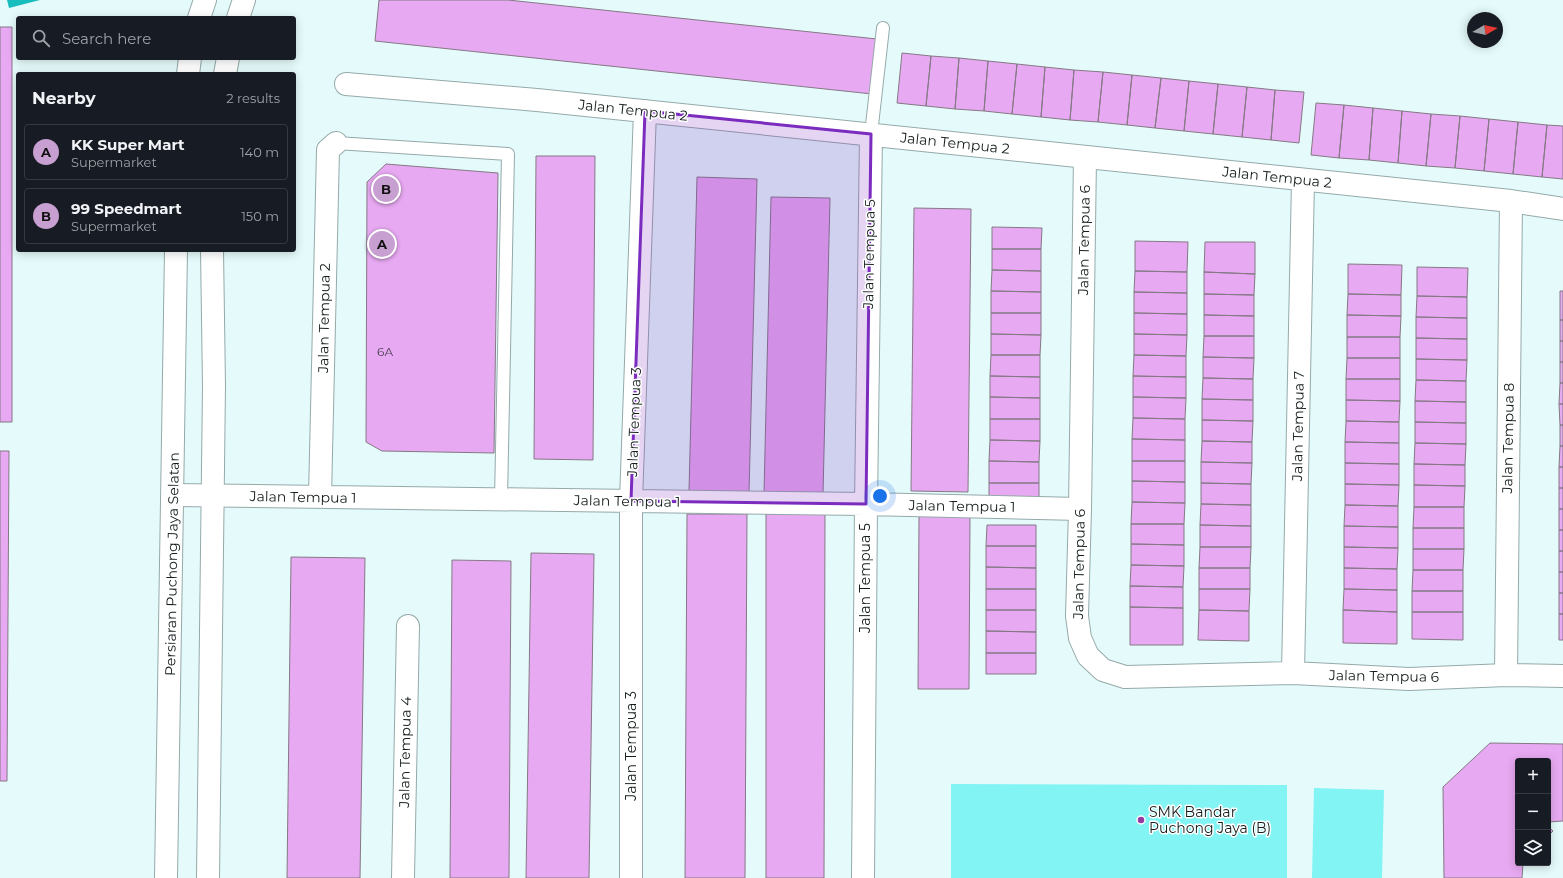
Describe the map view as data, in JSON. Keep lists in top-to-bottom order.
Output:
{
  "streets": {
    "street": [
      "Jalan Tempua 2",
      "Jalan Tempua 6",
      "Jalan Tempua 5",
      "Jalan Tempua 3",
      "Jalan Tempua 7",
      "Jalan Tempua 8",
      "Jalan Tempua 1",
      "Persiaran Puchong Jaya Selatan",
      "Jalan Tempua 4"
    ]
  },
  "crossings": [
    ["Jalan Tempua 2", "Jalan Tempua 6"],
    ["Jalan Tempua 2", "Jalan Tempua 5"],
    ["Jalan Tempua 2", "Jalan Tempua 3"],
    ["Jalan Tempua 2", "Jalan Tempua 7"],
    ["Jalan Tempua 2", "Jalan Tempua 8"],
    ["Jalan Tempua 2", "Jalan Tempua 1"],
    ["Jalan Tempua 6", "Jalan Tempua 7"],
    ["Jalan Tempua 6", "Jalan Tempua 8"],
    ["Jalan Tempua 6", "Jalan Tempua 1"],
    ["Jalan Tempua 5", "Jalan Tempua 1"],
    ["Jalan Tempua 3", "Jalan Tempua 1"],
    ["Jalan Tempua 1", "Persiaran Puchong Jaya Selatan"]
  ],
  "places": ["SMK Bandar Puchong Jaya (B)"],
  "house_numbers": ["6A"],
  "north": "right",
  "page": {
    "search": "Search here",
    "heading": ["Nearby", "2 results"],
    "list": [
      {
        "mark": "A",
        "name": "KK Super Mart",
        "note": "Supermarket",
        "value": "140 m"
      },
      {
        "mark": "B",
        "name": "99 Speedmart",
        "note": "Supermarket",
        "value": "150 m"
      }
    ],
    "pins": ["B", "A"],
    "map_buttons": ["+", "−"]
  }
}
